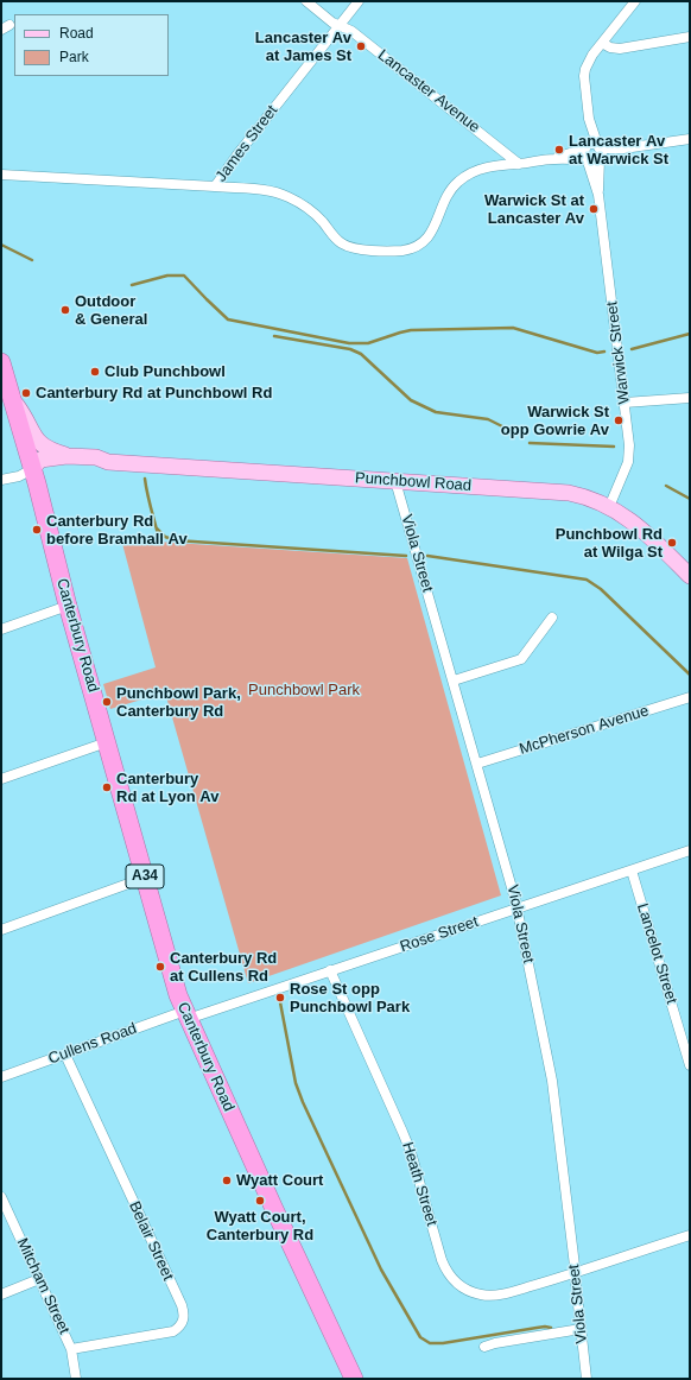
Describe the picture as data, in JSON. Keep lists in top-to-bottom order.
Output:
{
  "streets": {
    "highway": ["Canterbury Road", "A34"],
    "main road": ["Punchbowl Road"],
    "street": [
      "Lancaster Avenue",
      "James Street",
      "Warwick Street",
      "Viola Street",
      "McPherson Avenue",
      "Rose Street",
      "Lancelot Street",
      "Cullens Road",
      "Heath Street",
      "Belair Street",
      "Mitcham Street"
    ]
  },
  "crossings": [
    ["Lancaster Avenue", "James Street"],
    ["Warwick Street", "Punchbowl Road"],
    ["Punchbowl Road", "Viola Street"],
    ["Punchbowl Road", "Canterbury Road"],
    ["Viola Street", "McPherson Avenue"],
    ["Viola Street", "Rose Street"],
    ["Viola Street", "Heath Street"],
    ["Canterbury Road", "Rose Street"],
    ["Canterbury Road", "Cullens Road"],
    ["Rose Street", "Lancelot Street"],
    ["Rose Street", "Cullens Road"],
    ["Rose Street", "Heath Street"],
    ["Cullens Road", "Belair Street"],
    ["Belair Street", "Mitcham Street"]
  ],
  "parks": ["Punchbowl Park"],
  "places": [
    "Lancaster Av at James St",
    "Lancaster Av at Warwick St",
    "Warwick St at Lancaster Av",
    "Outdoor & General",
    "Club Punchbowl",
    "Canterbury Rd at Punchbowl Rd",
    "Warwick St opp Gowrie Av",
    "Canterbury Rd before Bramhall Av",
    "Punchbowl Rd at Wilga St",
    "Punchbowl Park, Canterbury Rd",
    "Canterbury Rd at Lyon Av",
    "Canterbury Rd at Cullens Rd",
    "Rose St opp Punchbowl Park",
    "Wyatt Court",
    "Wyatt Court, Canterbury Rd"
  ],
  "legend": ["Road", "Park"]
}
